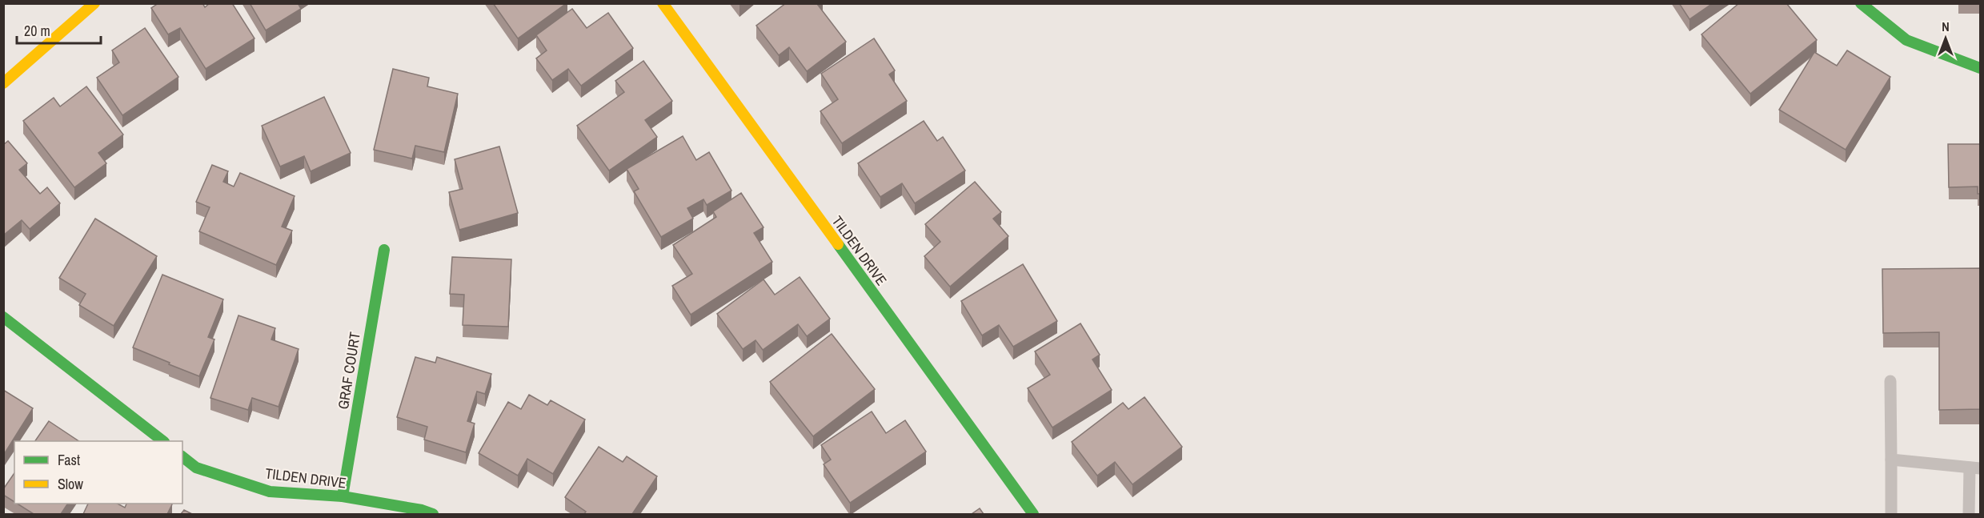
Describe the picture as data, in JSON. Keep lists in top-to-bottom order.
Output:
{
  "streets": {
    "street": ["TILDEN DRIVE", "GRAF COURT"]
  },
  "crossings": [
    ["TILDEN DRIVE", "GRAF COURT"]
  ],
  "legend": ["Fast", "Slow"],
  "scale_bar": "20 m",
  "north": "top"
}
